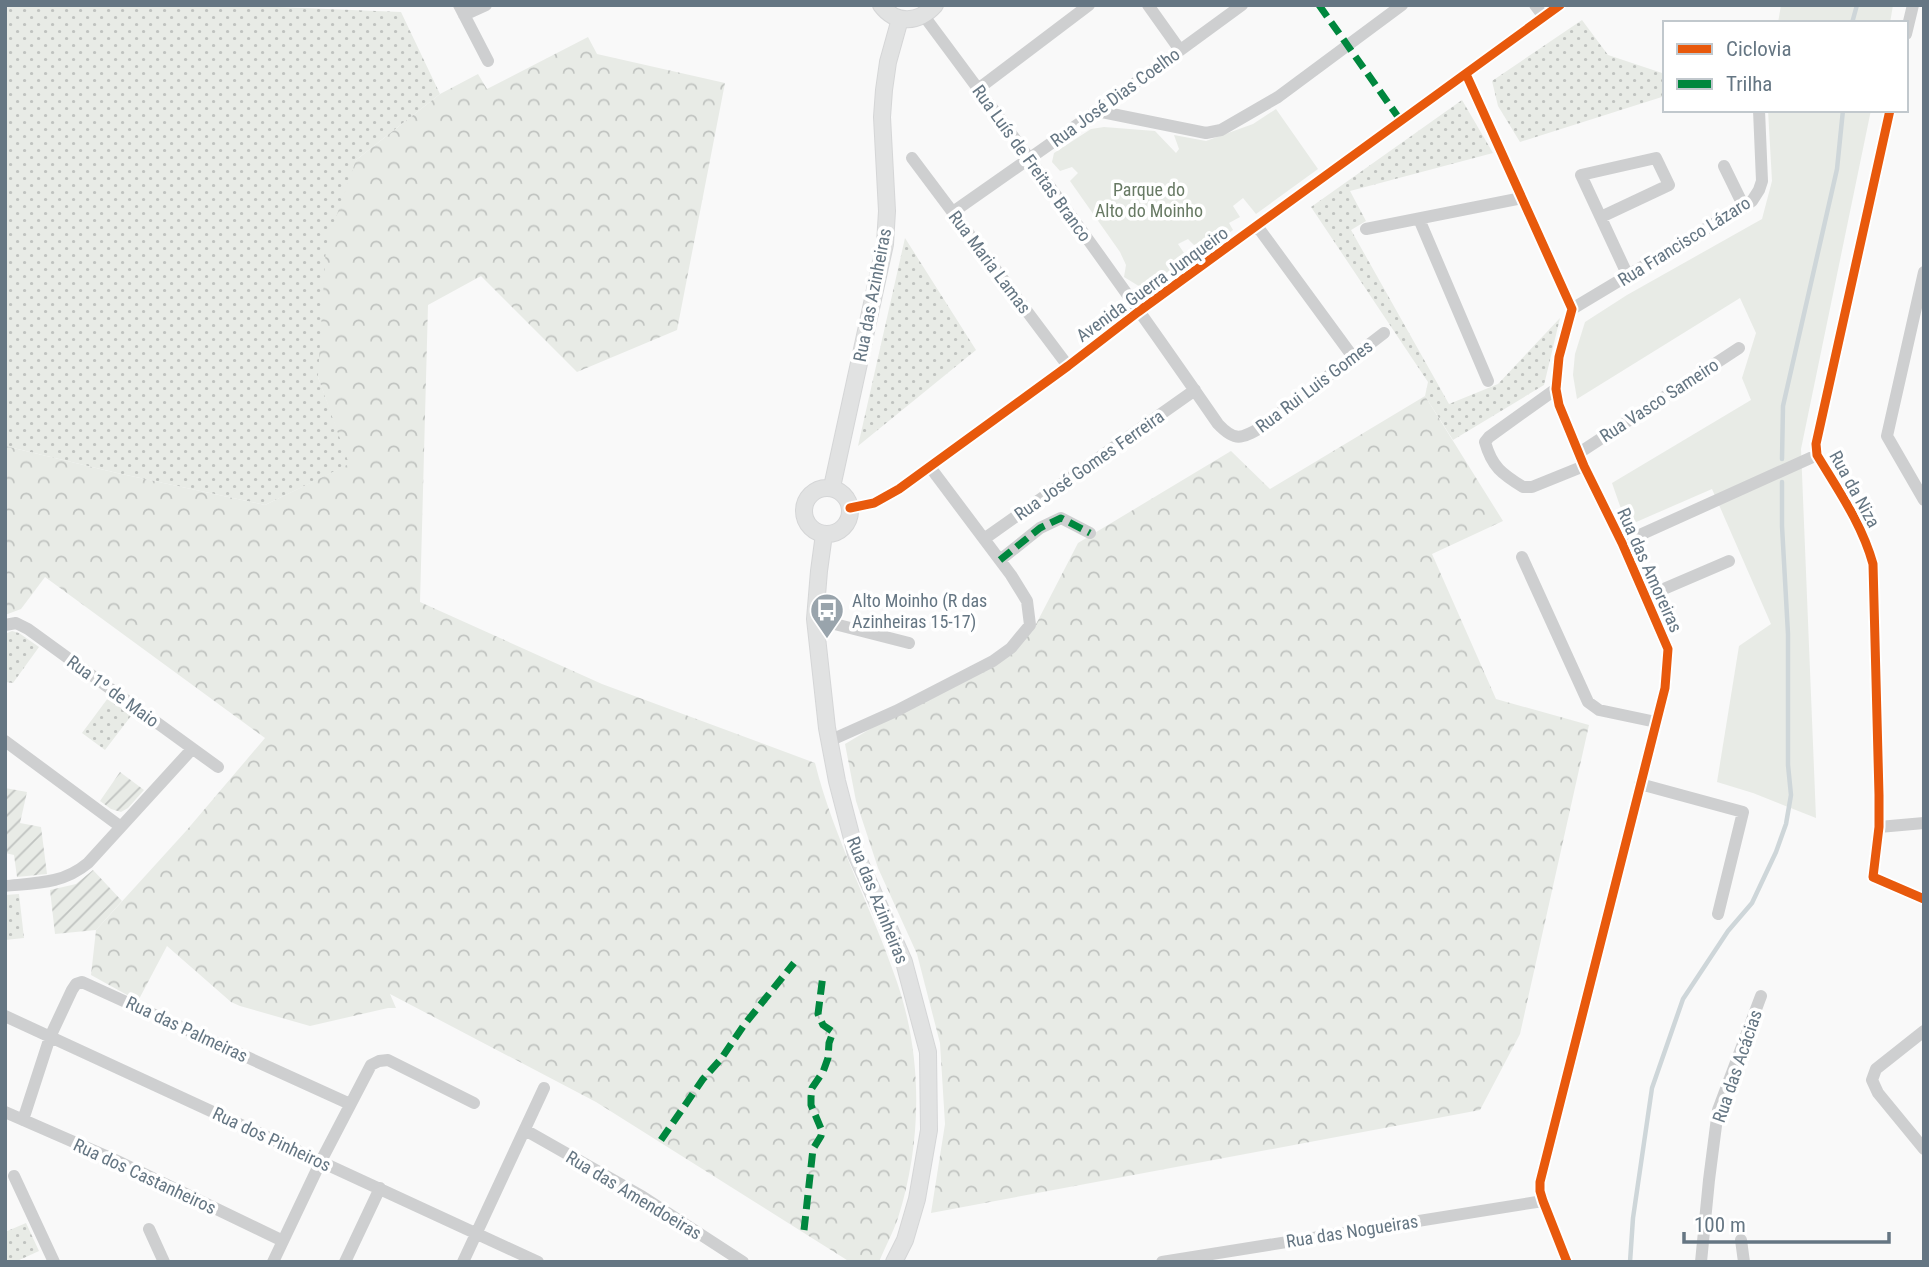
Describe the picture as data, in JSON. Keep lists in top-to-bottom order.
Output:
{
  "streets": {
    "street": [
      "Rua José Dias Coelho",
      "Rua Luís de Freitas Branco",
      "Rua Francisco Lázaro",
      "Rua Maria Lamas",
      "Avenida Guerra Junqueiro",
      "Rua das Azinheiras",
      "Rua Rui Luis Gomes",
      "Rua Vasco Sameiro",
      "Rua José Gomes Ferreira",
      "Rua da Niza",
      "Rua das Amoreiras",
      "Rua 1º de Maio",
      "Rua das Palmeiras",
      "Rua das Acácias",
      "Rua dos Pinheiros",
      "Rua dos Castanheiros",
      "Rua das Amendoeiras",
      "Rua das Nogueiras"
    ]
  },
  "crossings": [
    ["Rua José Dias Coelho", "Rua Luís de Freitas Branco"],
    ["Rua José Dias Coelho", "Rua Maria Lamas"],
    ["Rua Luís de Freitas Branco", "Avenida Guerra Junqueiro"],
    ["Rua Luís de Freitas Branco", "Rua Rui Luis Gomes"],
    ["Rua Francisco Lázaro", "Rua das Amoreiras"],
    ["Rua Maria Lamas", "Avenida Guerra Junqueiro"],
    ["Avenida Guerra Junqueiro", "Rua das Azinheiras"],
    ["Avenida Guerra Junqueiro", "Rua Rui Luis Gomes"],
    ["Rua Rui Luis Gomes", "Rua José Gomes Ferreira"],
    ["Rua Vasco Sameiro", "Rua das Amoreiras"],
    ["Rua das Amoreiras", "Rua das Nogueiras"],
    ["Rua das Palmeiras", "Rua dos Pinheiros"]
  ],
  "parks": ["Parque do Alto do Moinho"],
  "places": {
    "bus stop": ["Alto Moinho (R das Azinheiras 15-17)"]
  },
  "legend": ["Ciclovia", "Trilha"],
  "scale_bar": "100 m"
}
